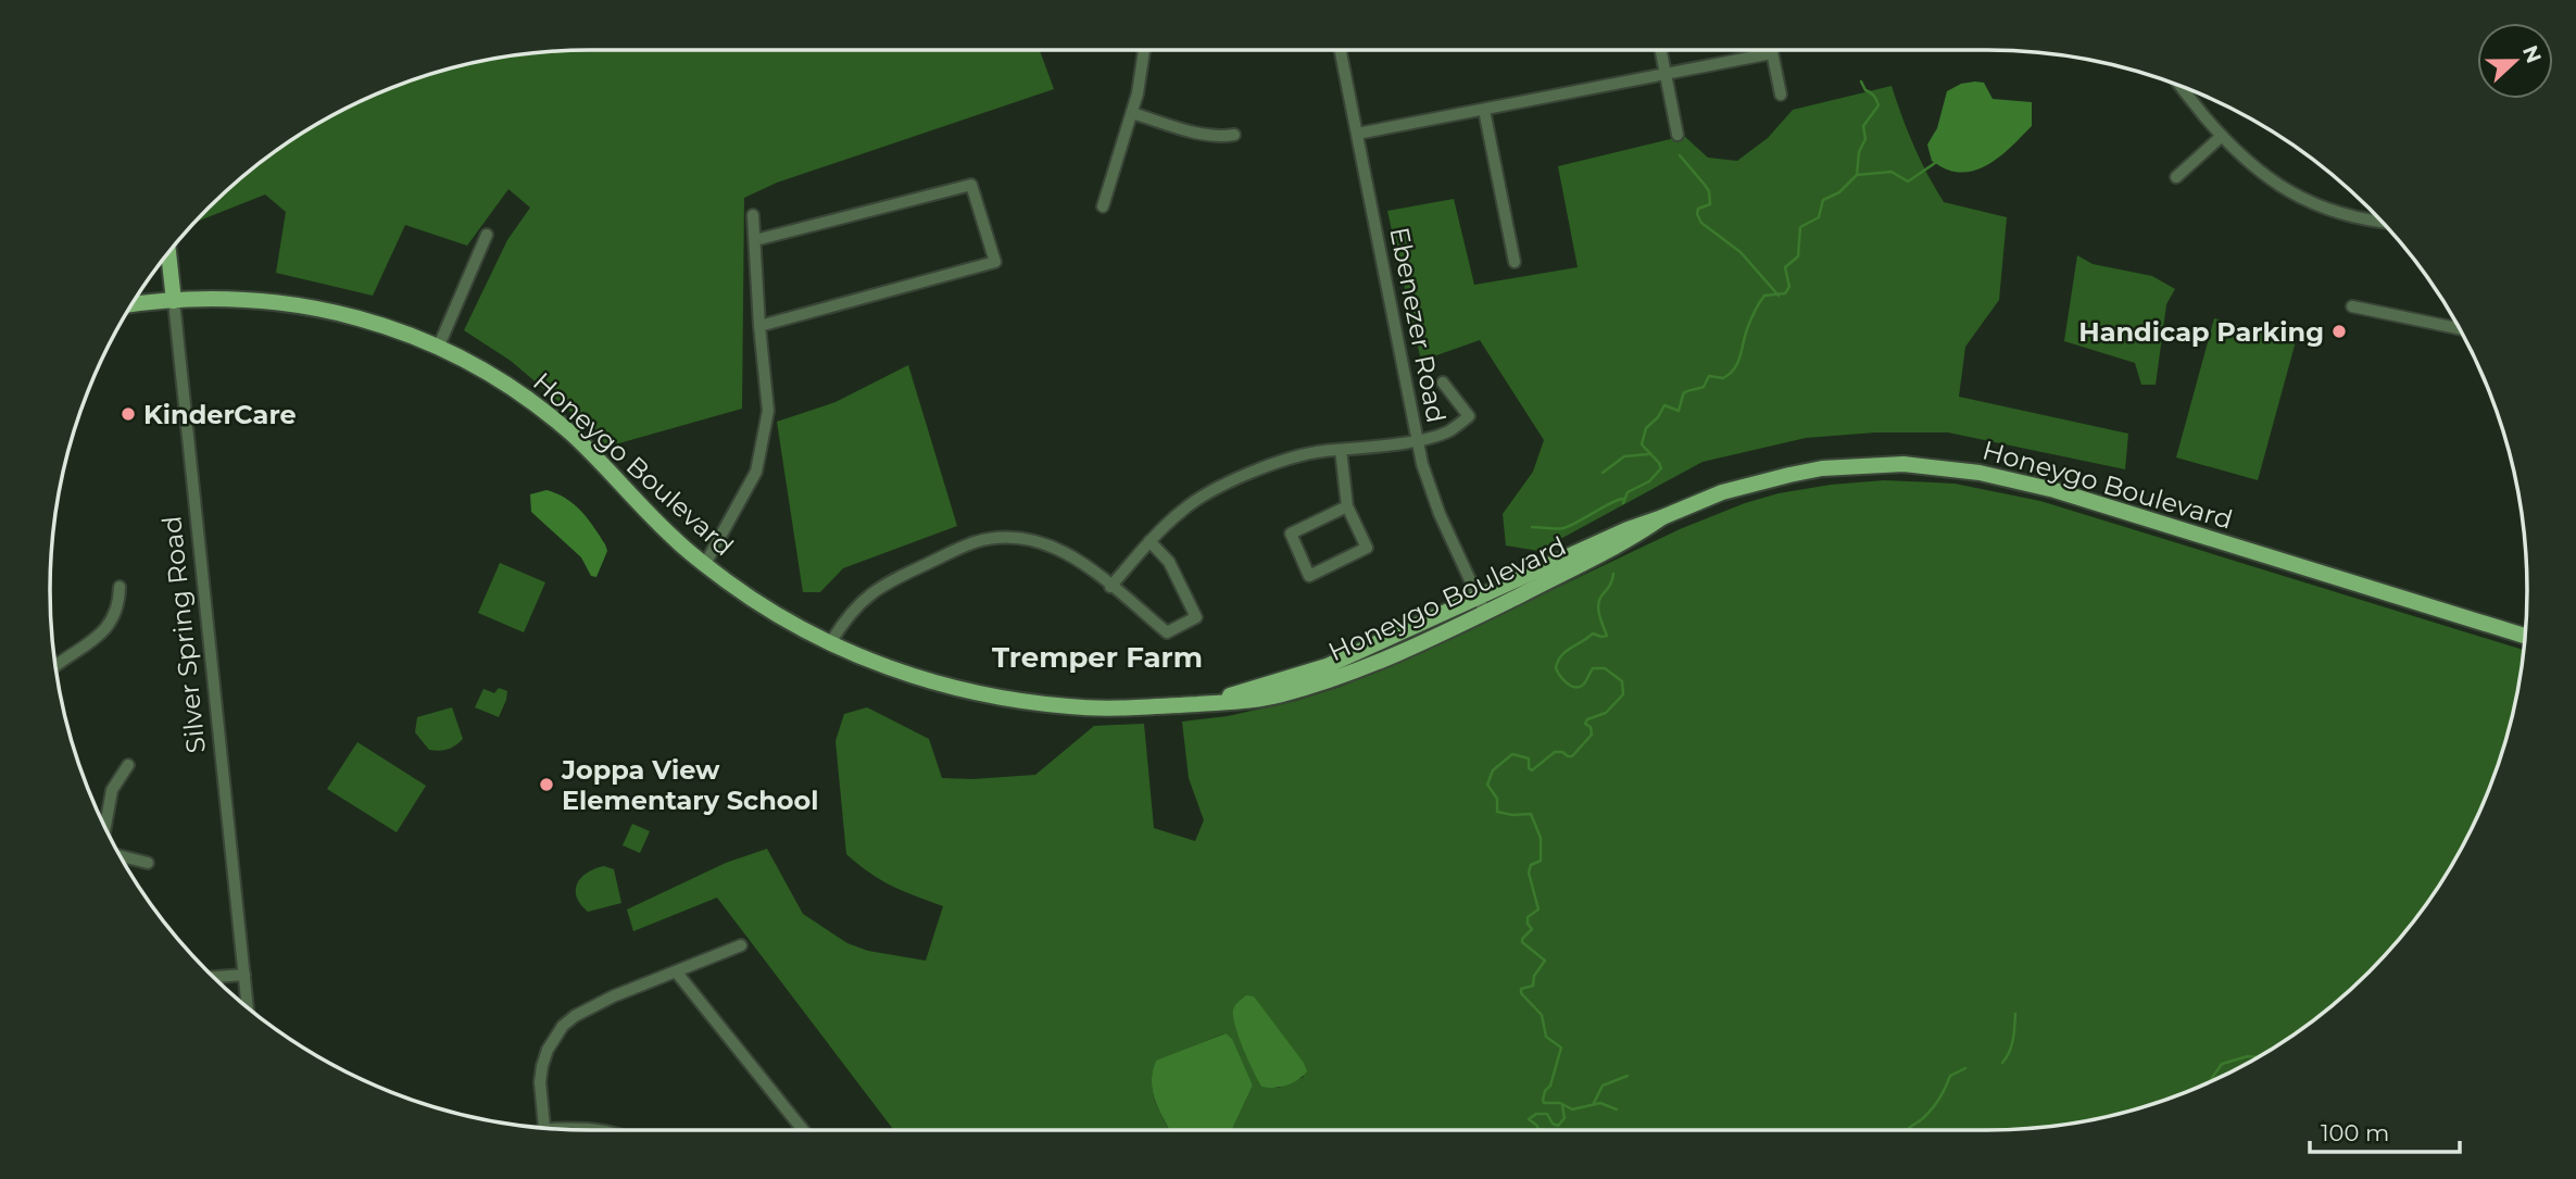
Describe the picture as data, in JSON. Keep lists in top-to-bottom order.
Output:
{
  "streets": {
    "main road": ["Honeygo Boulevard", "Silver Spring Road"],
    "street": ["Ebenezer Road"]
  },
  "crossings": [
    ["Ebenezer Road", "Honeygo Boulevard"],
    ["Honeygo Boulevard", "Silver Spring Road"]
  ],
  "districts": ["Tremper Farm"],
  "places": ["Handicap Parking", "KinderCare", "Joppa View Elementary School"],
  "scale_bar": "100 m",
  "north": "right"
}
